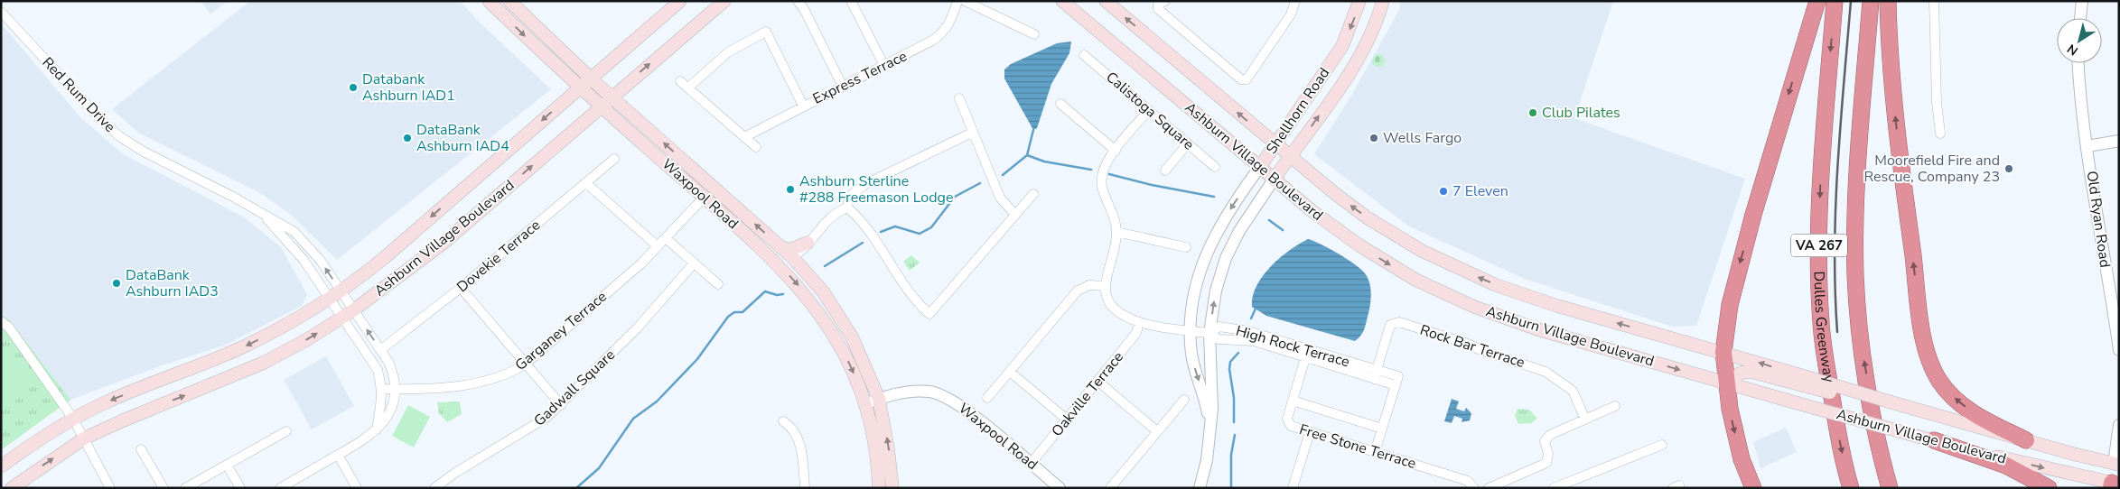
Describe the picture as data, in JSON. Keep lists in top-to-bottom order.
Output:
{
  "streets": {
    "highway": ["VA 267", "Dulles Greenway"],
    "main road": ["Shellhorn Road", "Ashburn Village Boulevard", "Waxpool Road"],
    "street": [
      "Express Terrace",
      "Red Rum Drive",
      "Calistoga Square",
      "Old Ryan Road",
      "Dovekie Terrace",
      "Garganey Terrace",
      "High Rock Terrace",
      "Rock Bar Terrace",
      "Gadwall Square",
      "Oakville Terrace",
      "Free Stone Terrace"
    ]
  },
  "crossings": [
    ["Red Rum Drive", "Ashburn Village Boulevard"],
    ["Shellhorn Road", "Ashburn Village Boulevard"],
    ["Shellhorn Road", "High Rock Terrace"],
    ["Ashburn Village Boulevard", "Waxpool Road"],
    ["Waxpool Road", "Garganey Terrace"],
    ["Waxpool Road", "Oakville Terrace"],
    ["High Rock Terrace", "Rock Bar Terrace"],
    ["High Rock Terrace", "Oakville Terrace"],
    ["High Rock Terrace", "Free Stone Terrace"]
  ],
  "places": [
    "Databank Ashburn IAD1",
    "Club Pilates",
    "DataBank Ashburn IAD4",
    "Wells Fargo",
    "Moorefield Fire and Rescue, Company 23",
    "Ashburn Sterline #288 Freemason Lodge",
    "7 Eleven",
    "DataBank Ashburn IAD3"
  ],
  "north": "bottom left"
}
